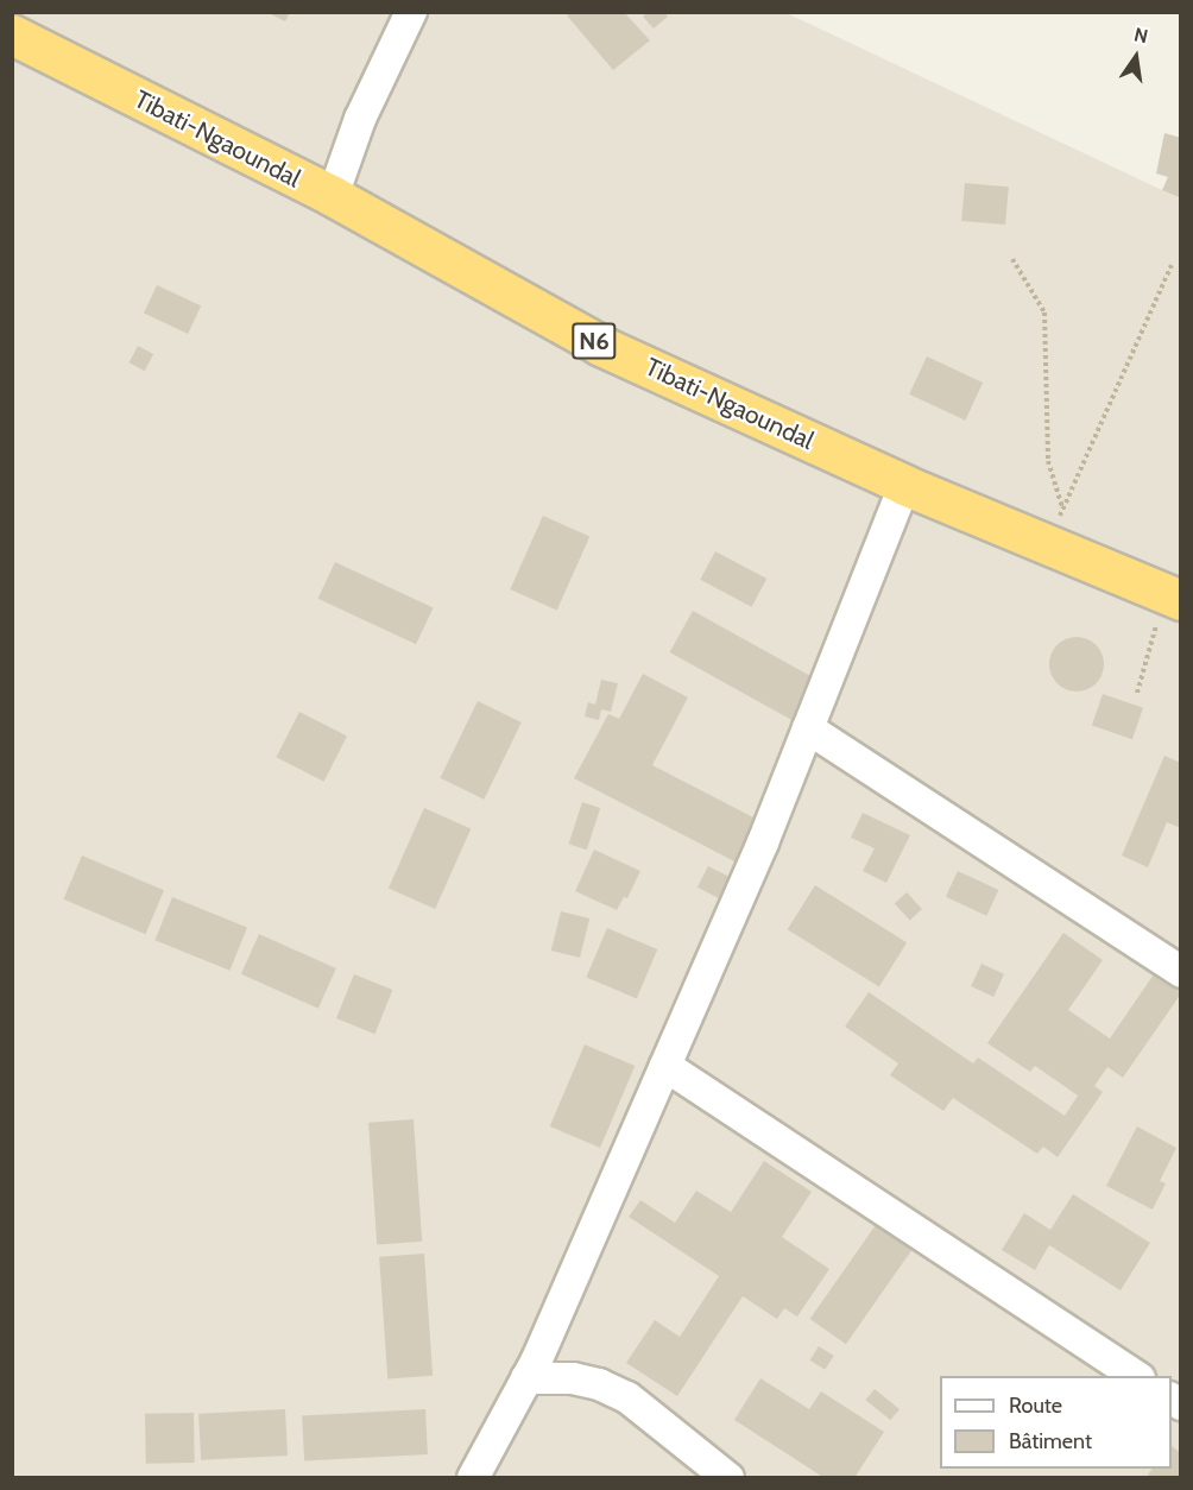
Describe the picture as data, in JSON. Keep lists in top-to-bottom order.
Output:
{
  "streets": {
    "highway": ["Tibati-Ngaoundal", "N6"]
  },
  "legend": ["Route", "Bâtiment"],
  "north": "top"
}
